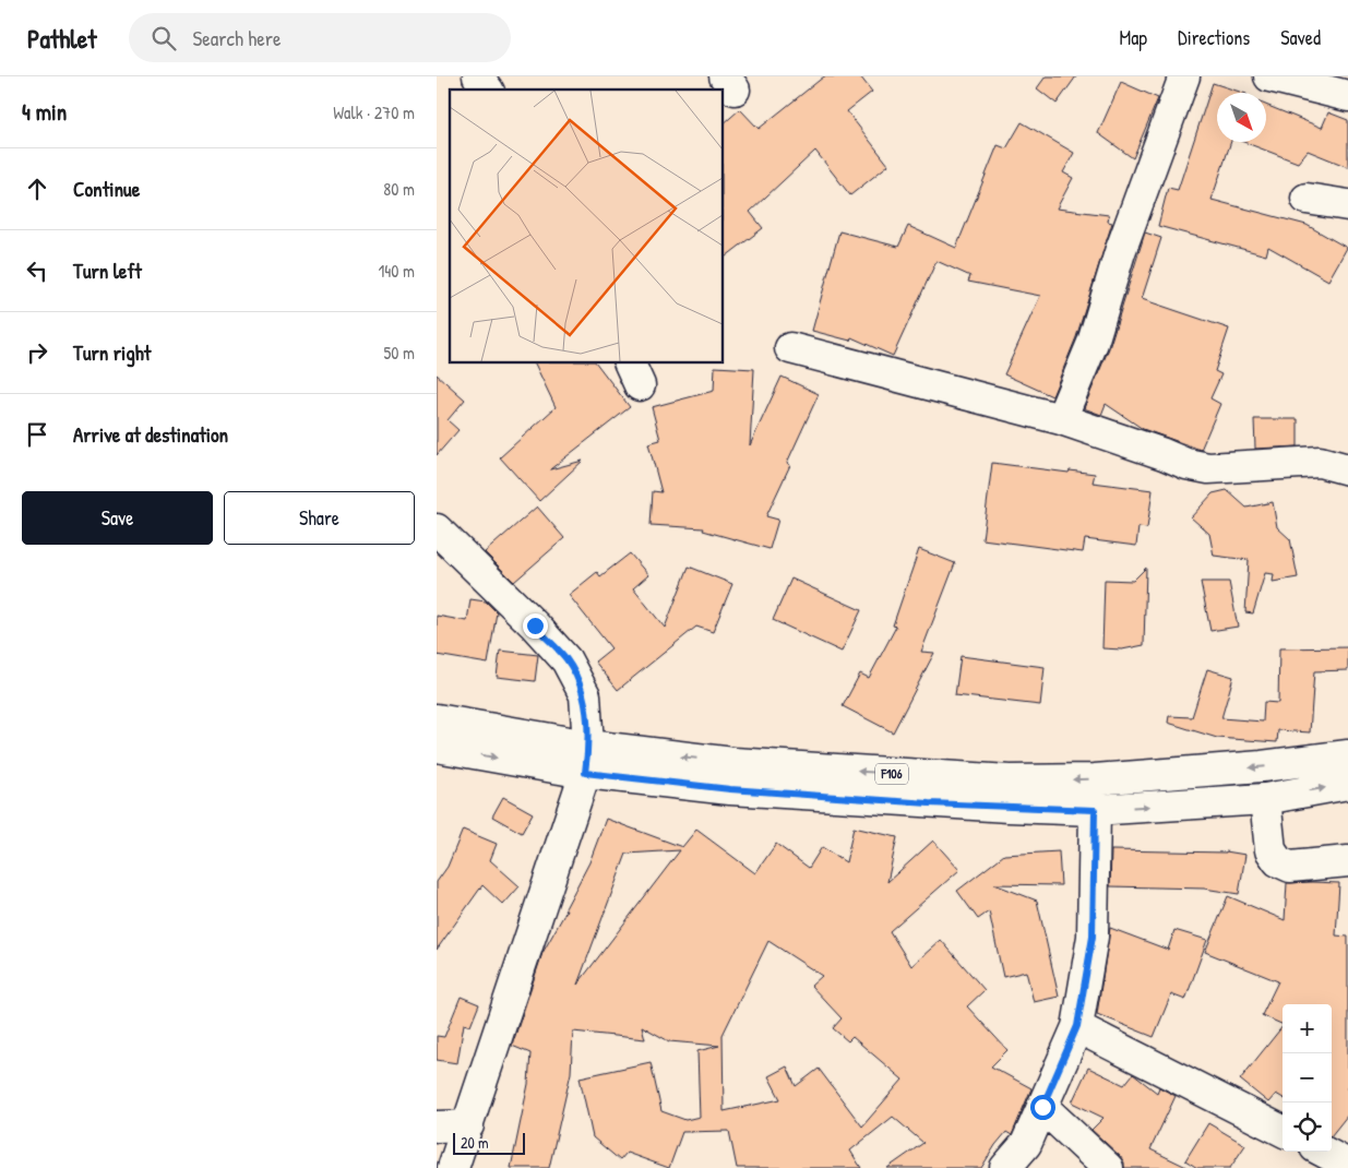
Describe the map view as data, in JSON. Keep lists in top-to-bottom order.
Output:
{
  "streets": {
    "street": ["F106"]
  },
  "scale_bar": "20 m",
  "north": "bottom right",
  "page": {
    "header": "Pathlet",
    "search": "Search here",
    "nav": ["Map", "Directions", "Saved"],
    "heading": ["4 min", "Walk · 270 m"],
    "list": [
      ["Continue", "80 m"],
      ["Turn left", "140 m"],
      ["Turn right", "50 m"],
      "Arrive at destination"
    ],
    "buttons": ["Save", "Share"],
    "map_buttons": ["+", "−"],
    "scale": "20 m"
  }
}
